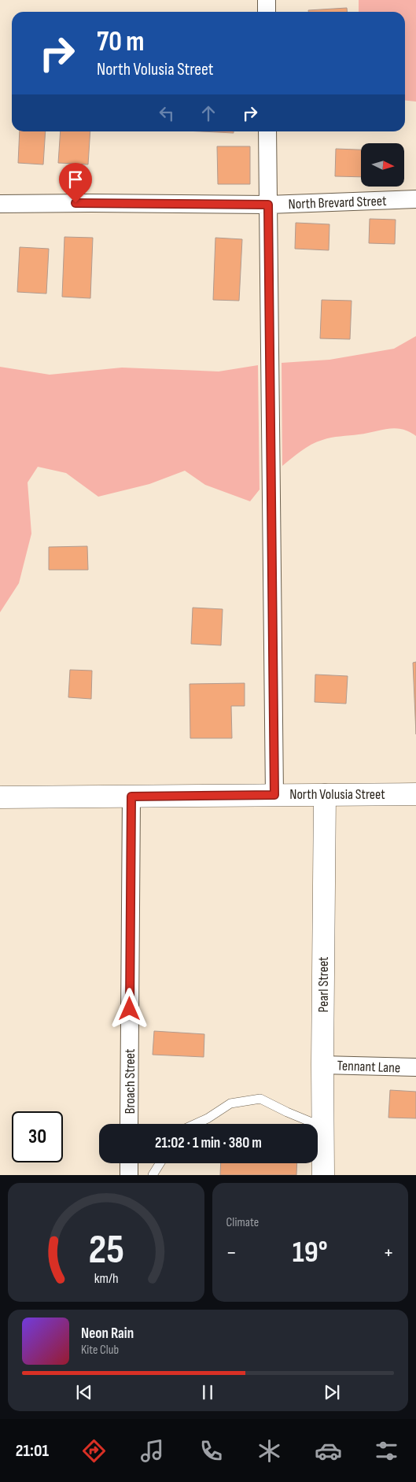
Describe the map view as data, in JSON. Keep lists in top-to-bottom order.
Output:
{
  "streets": {
    "main road": ["North Volusia Street", "Pearl Street"],
    "street": ["North Brevard Street", "Tennant Lane", "Broach Street"]
  },
  "crossings": [
    ["North Volusia Street", "Pearl Street"],
    ["North Volusia Street", "Broach Street"],
    ["Pearl Street", "Tennant Lane"]
  ],
  "north": "right",
  "page": {
    "turn": ["70 m", "North Volusia Street"],
    "limit": "30",
    "trip": "21:02 · 1 min · 380 m",
    "tile": "Climate",
    "heat": ["−", "19°", "+"],
    "song": ["Neon Rain", "Kite Club"],
    "tabs": "21:01",
    "gauge": ["25", "km/h"]
  }
}
